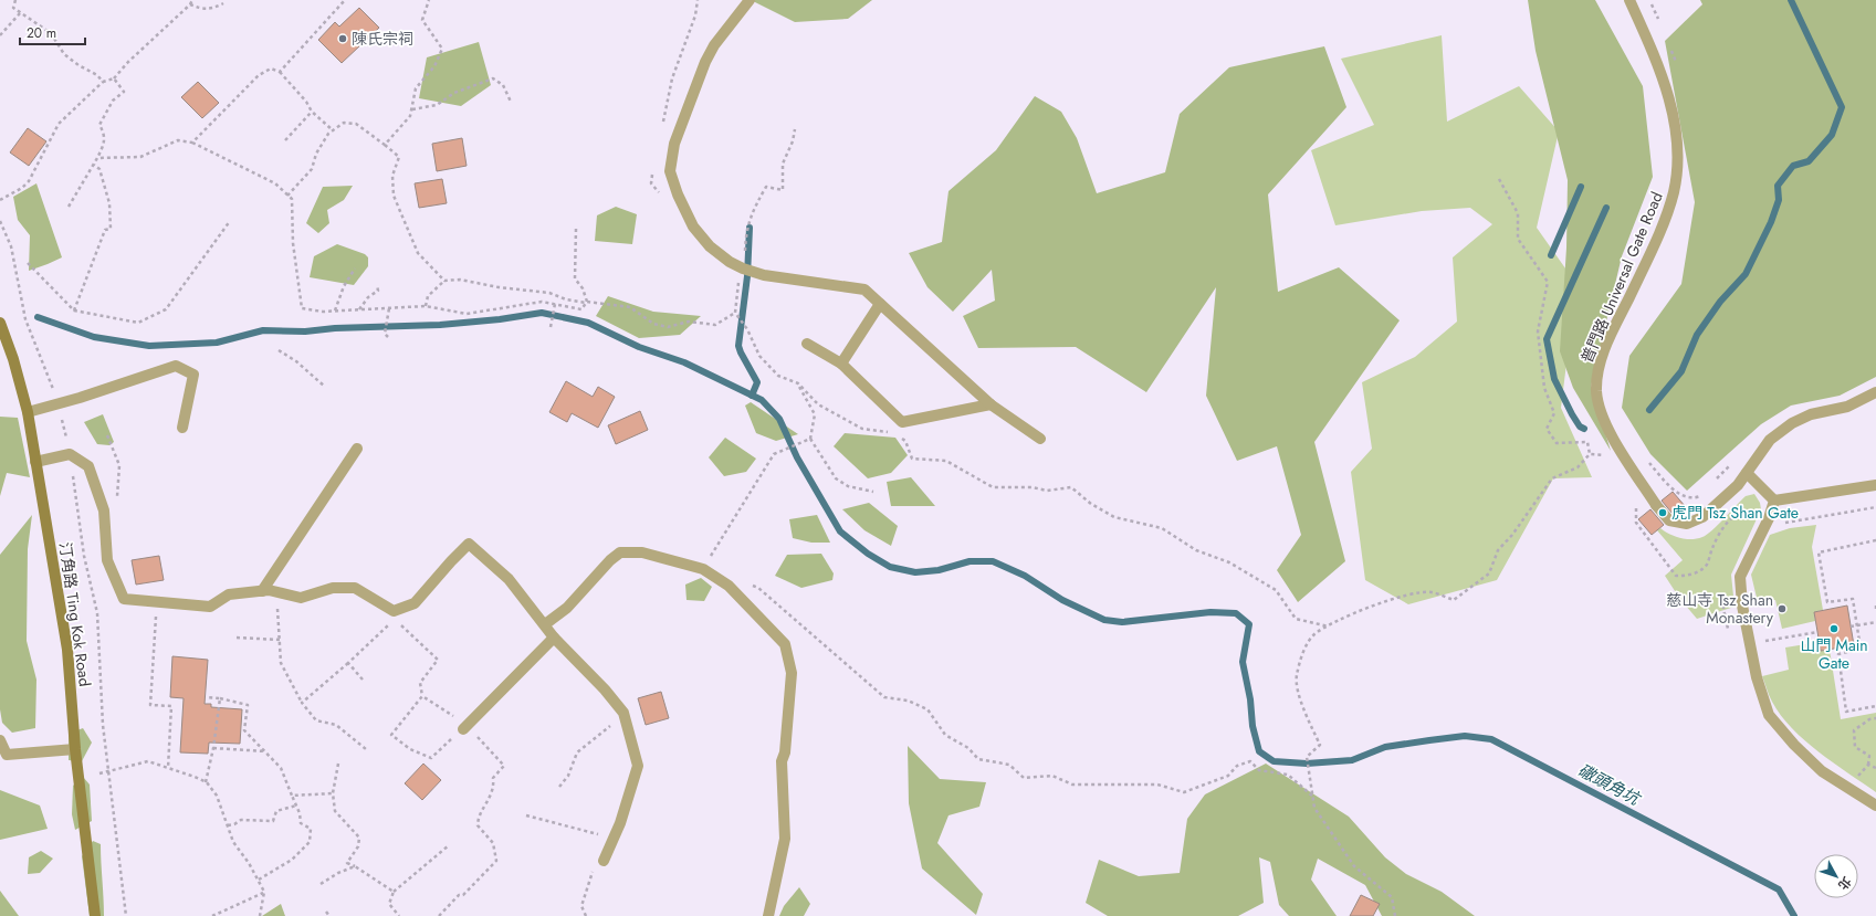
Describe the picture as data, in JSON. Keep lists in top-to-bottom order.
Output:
{
  "streets": {
    "main road": ["汀角路 Ting Kok Road"],
    "street": ["普門路 Universal Gate Road"]
  },
  "water": ["䃟頭角坑"],
  "places": [
    "陳氏宗祠",
    "虎門 Tsz Shan Gate",
    "慈山寺 Tsz Shan Monastery",
    "山門 Main Gate"
  ],
  "scale_bar": "20 m",
  "north": "bottom right"
}
